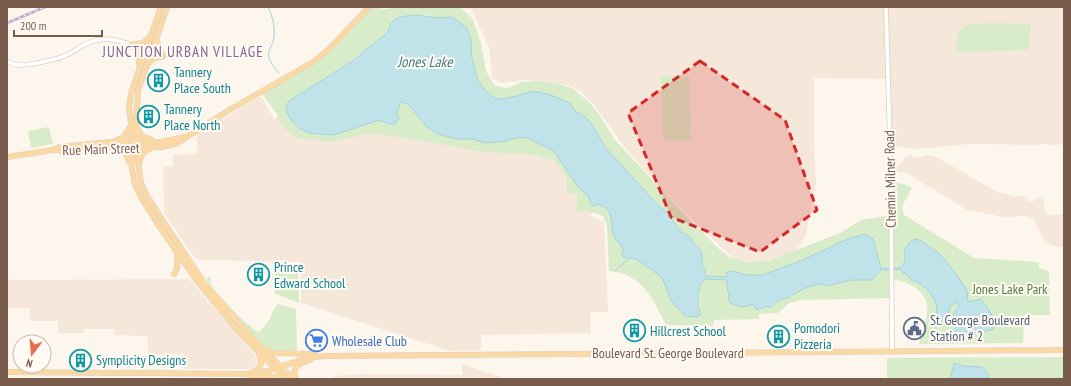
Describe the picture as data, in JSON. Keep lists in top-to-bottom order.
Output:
{
  "streets": {
    "main road": ["Rue Main Street", "Boulevard St. George Boulevard"],
    "street": ["Chemin Milner Road"]
  },
  "crossings": [
    ["Chemin Milner Road", "Boulevard St. George Boulevard"]
  ],
  "districts": ["JUNCTION URBAN VILLAGE"],
  "water": ["Jones Lake"],
  "parks": ["Jones Lake Park"],
  "places": {
    "building": [
      "Tannery Place South",
      "Tannery Place North",
      "Prince Edward School",
      "Hillcrest School",
      "Pomodori Pizzeria",
      "Symplicity Designs"
    ],
    "public building": ["St. George Boulevard Station # 2"],
    "supermarket": ["Wholesale Club"]
  },
  "scale_bar": "200 m",
  "north": "bottom"
}
